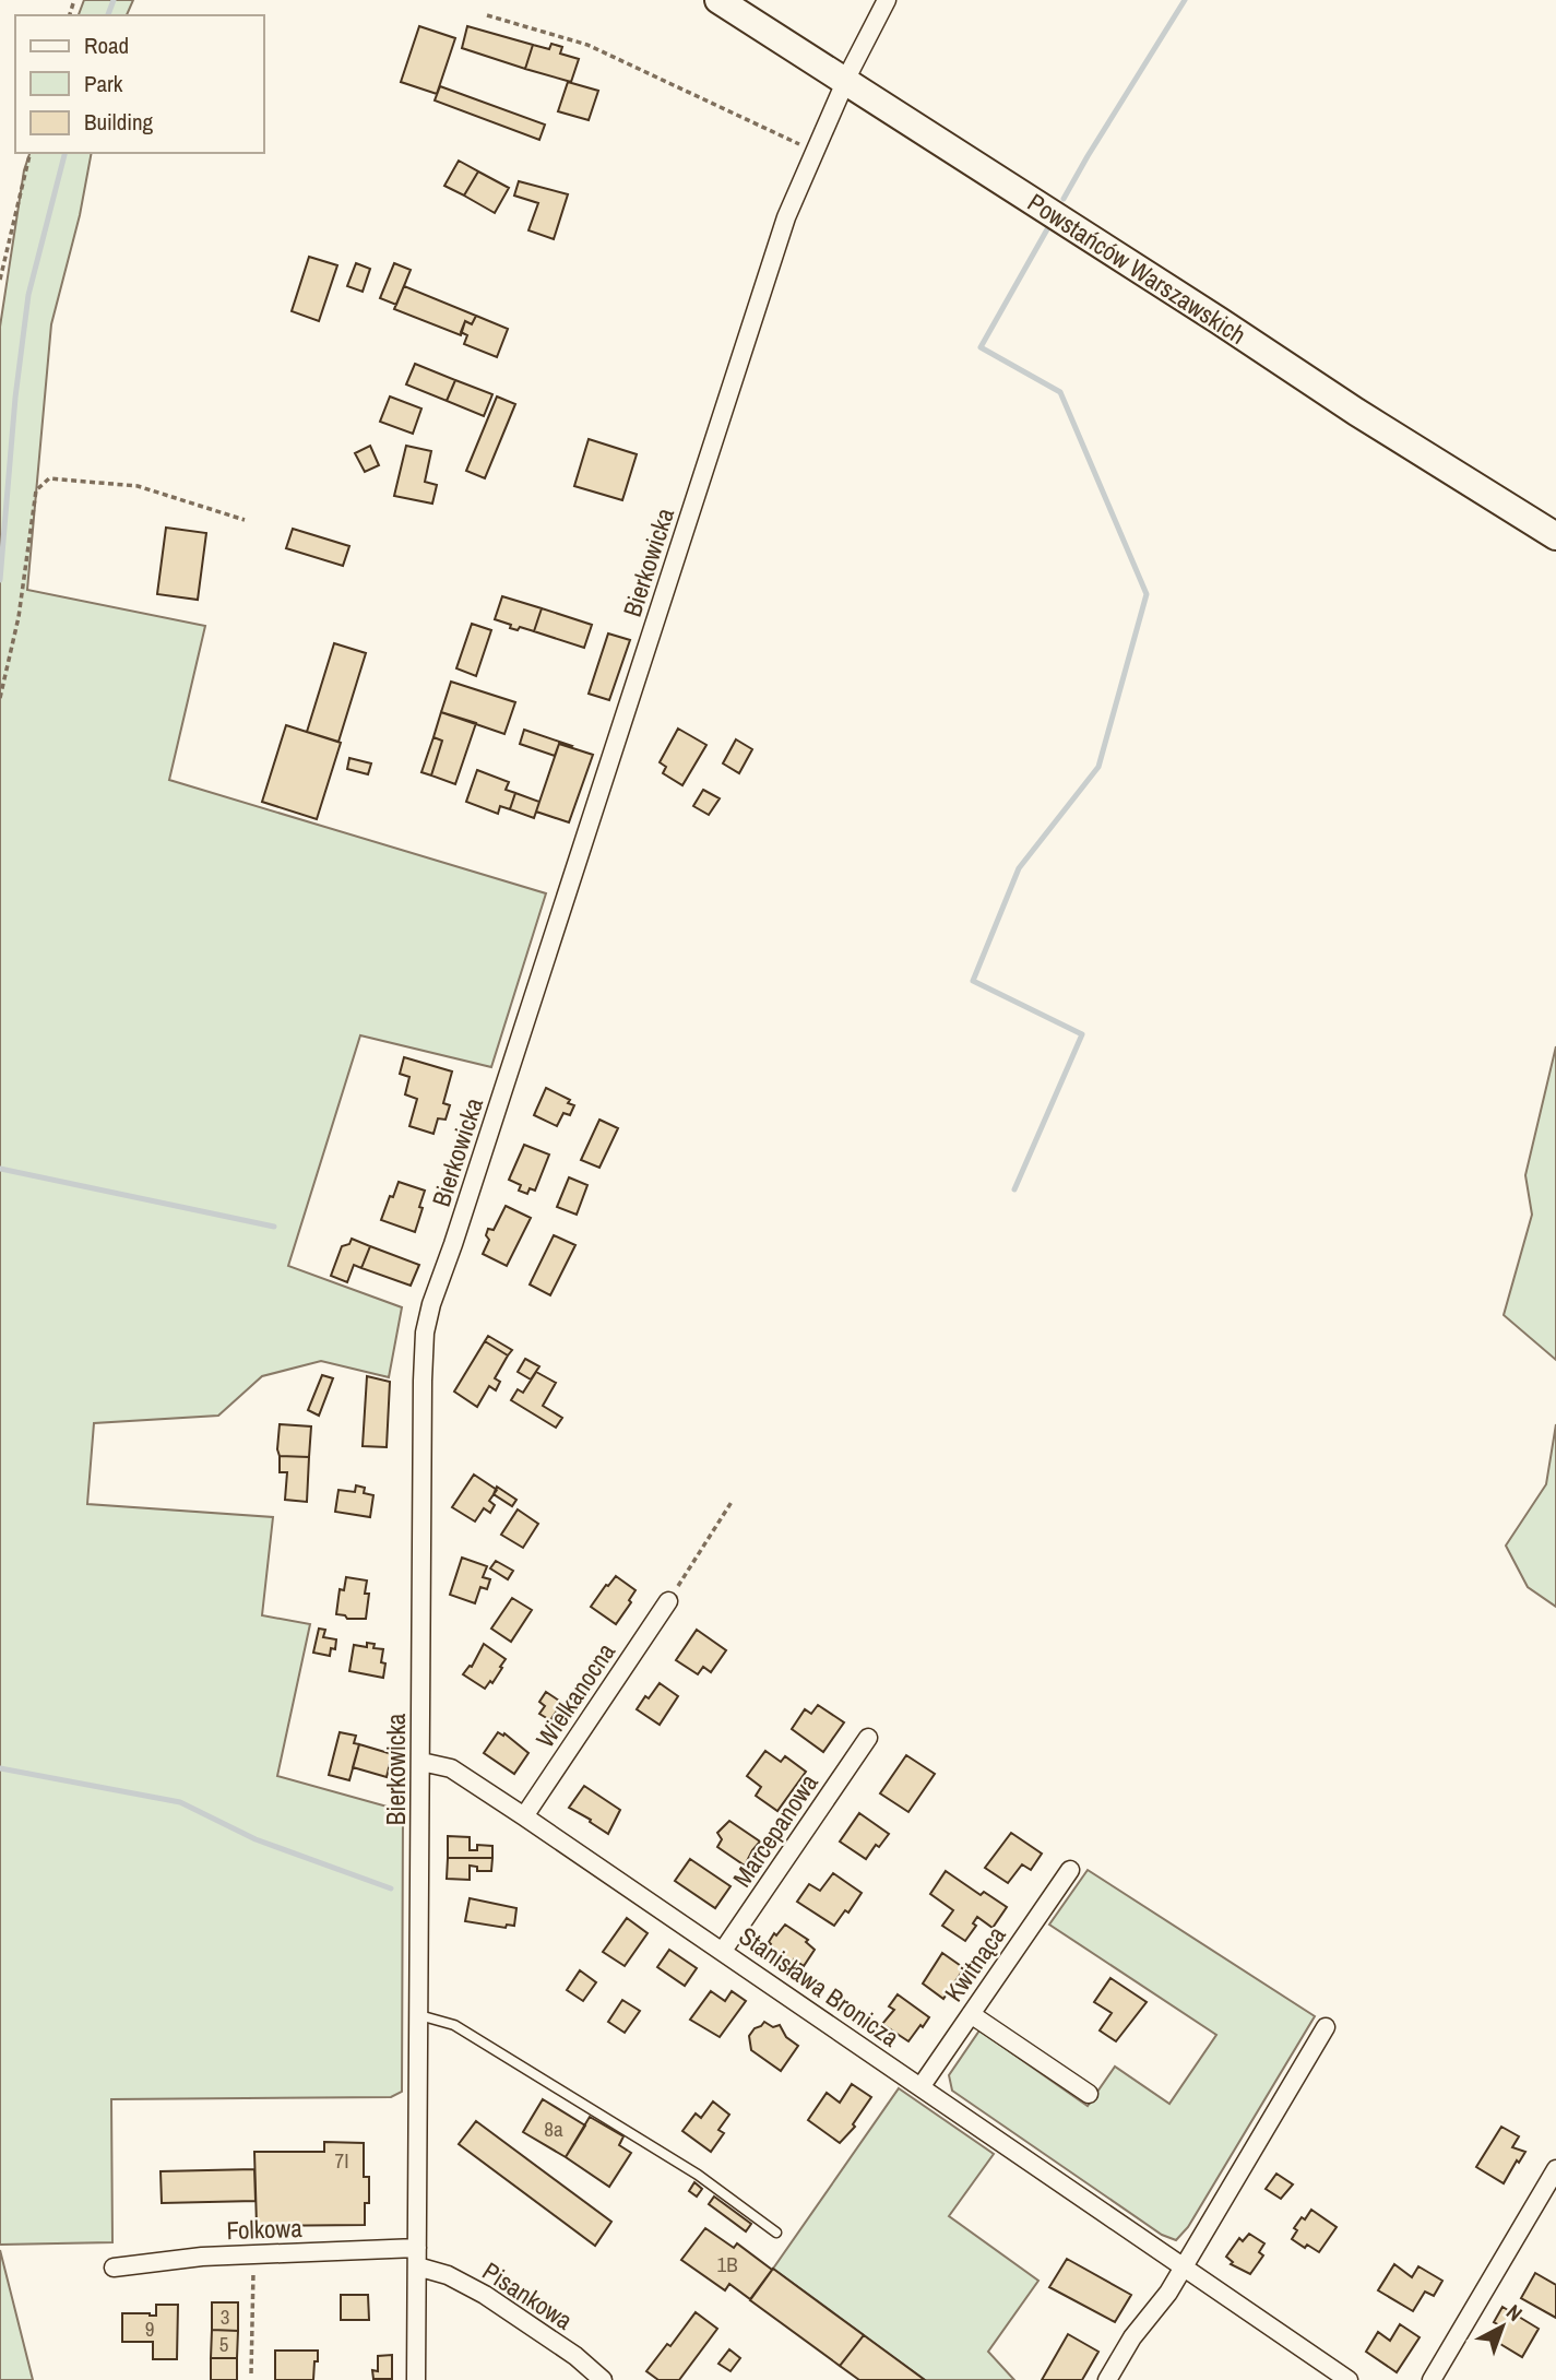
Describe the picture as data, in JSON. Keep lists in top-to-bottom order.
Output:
{
  "streets": {
    "main road": ["Powstańców Warszawskich"],
    "street": [
      "Bierkowicka",
      "Wielkanocna",
      "Marcepanowa",
      "Kwitnąca",
      "Stanisława Bronicza",
      "Folkowa",
      "Pisankowa"
    ]
  },
  "crossings": [
    ["Powstańców Warszawskich", "Bierkowicka"],
    ["Bierkowicka", "Stanisława Bronicza"],
    ["Bierkowicka", "Folkowa"],
    ["Bierkowicka", "Pisankowa"],
    ["Wielkanocna", "Stanisława Bronicza"],
    ["Marcepanowa", "Stanisława Bronicza"],
    ["Kwitnąca", "Stanisława Bronicza"]
  ],
  "house_numbers": [
    "8a",
    "7I",
    "1B",
    "3",
    "9",
    "5"
  ],
  "legend": ["Road", "Park", "Building"],
  "north": "top right"
}
